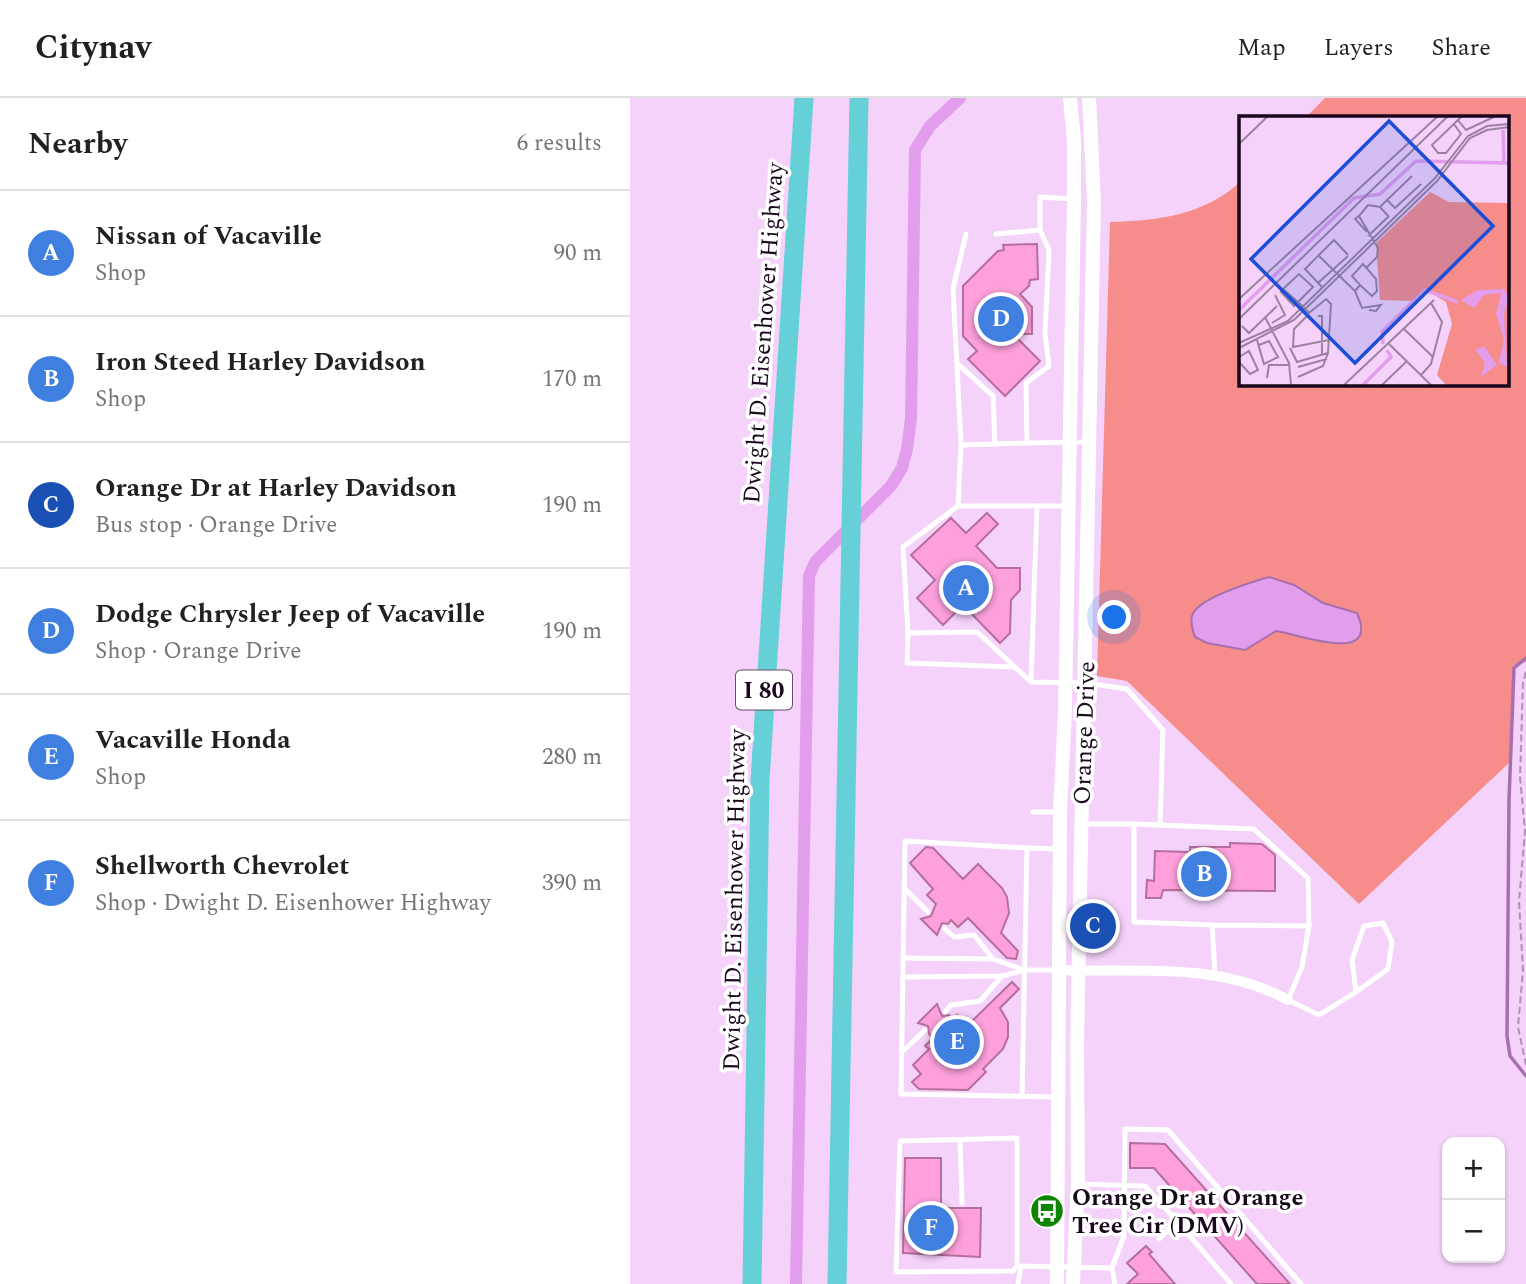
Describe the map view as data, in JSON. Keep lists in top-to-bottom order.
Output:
{
  "streets": {
    "highway": ["Dwight D. Eisenhower Highway", "I 80"],
    "street": ["Orange Drive"]
  },
  "places": {
    "bus stop": ["Orange Dr at Orange Tree Cir (DMV)"]
  },
  "page": {
    "header": "Citynav",
    "nav": ["Map", "Layers", "Share"],
    "heading": ["Nearby", "6 results"],
    "list": [
      {
        "mark": "A",
        "name": "Nissan of Vacaville",
        "note": "Shop",
        "value": "90 m"
      },
      {
        "mark": "B",
        "name": "Iron Steed Harley Davidson",
        "note": "Shop",
        "value": "170 m"
      },
      {
        "mark": "C",
        "name": "Orange Dr at Harley Davidson",
        "note": "Bus stop · Orange Drive",
        "value": "190 m"
      },
      {
        "mark": "D",
        "name": "Dodge Chrysler Jeep of Vacaville",
        "note": "Shop · Orange Drive",
        "value": "190 m"
      },
      {
        "mark": "E",
        "name": "Vacaville Honda",
        "note": "Shop",
        "value": "280 m"
      },
      {
        "mark": "F",
        "name": "Shellworth Chevrolet",
        "note": "Shop · Dwight D. Eisenhower Highway",
        "value": "390 m"
      }
    ],
    "pins": [
      "D",
      "A",
      "B",
      "C",
      "E",
      "F"
    ],
    "map_buttons": ["+", "−"]
  }
}
